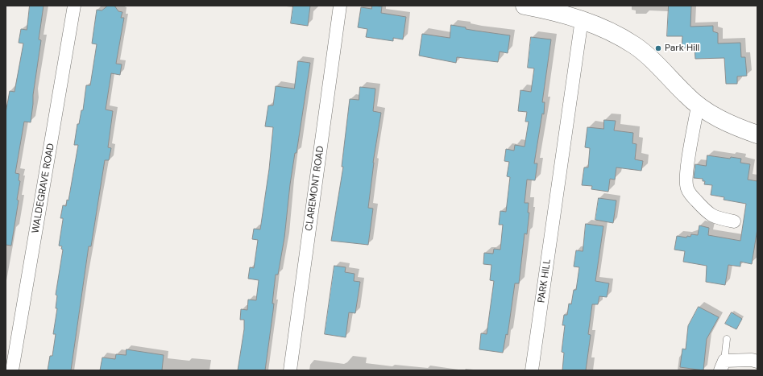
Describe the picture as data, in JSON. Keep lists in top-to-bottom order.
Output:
{
  "streets": {
    "street": ["WALDEGRAVE ROAD", "CLAREMONT ROAD", "PARK HILL"]
  },
  "places": ["Park Hill"]
}
